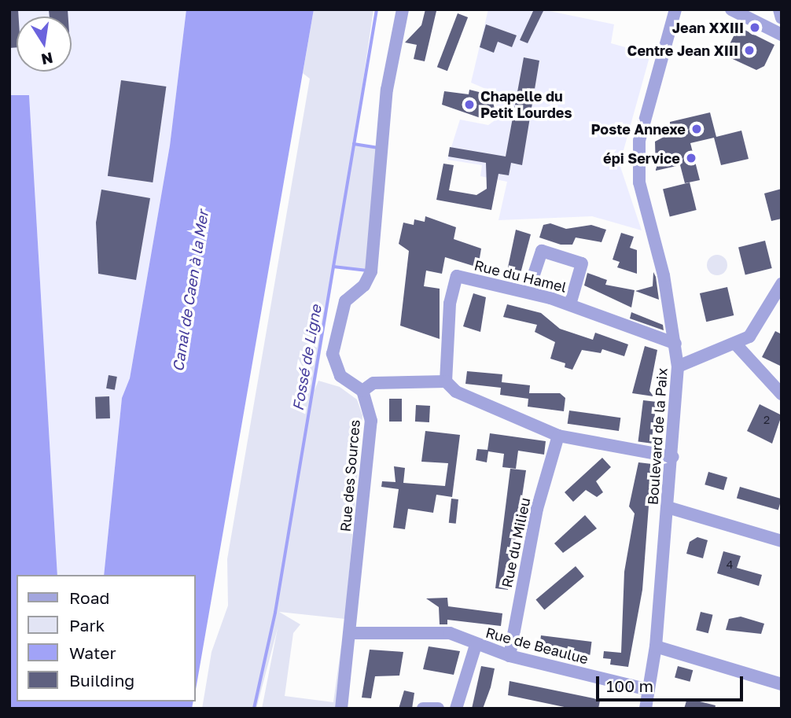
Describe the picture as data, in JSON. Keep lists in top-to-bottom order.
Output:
{
  "streets": {
    "street": [
      "Rue du Hamel",
      "Boulevard de la Paix",
      "Rue des Sources",
      "Rue du Milieu",
      "Rue de Beaulue"
    ]
  },
  "crossings": [
    ["Rue du Hamel", "Boulevard de la Paix"],
    ["Boulevard de la Paix", "Rue de Beaulue"],
    ["Rue des Sources", "Rue de Beaulue"],
    ["Rue du Milieu", "Rue de Beaulue"]
  ],
  "water": ["Canal de Caen à la Mer", "Fossé de Ligne"],
  "places": [
    "Jean XXIII",
    "Centre Jean XIII",
    "Chapelle du Petit Lourdes",
    "Poste Annexe",
    "épi Service"
  ],
  "house_numbers": ["2", "4"],
  "legend": [
    "Road",
    "Park",
    "Water",
    "Building"
  ],
  "scale_bar": "100 m",
  "north": "bottom"
}
